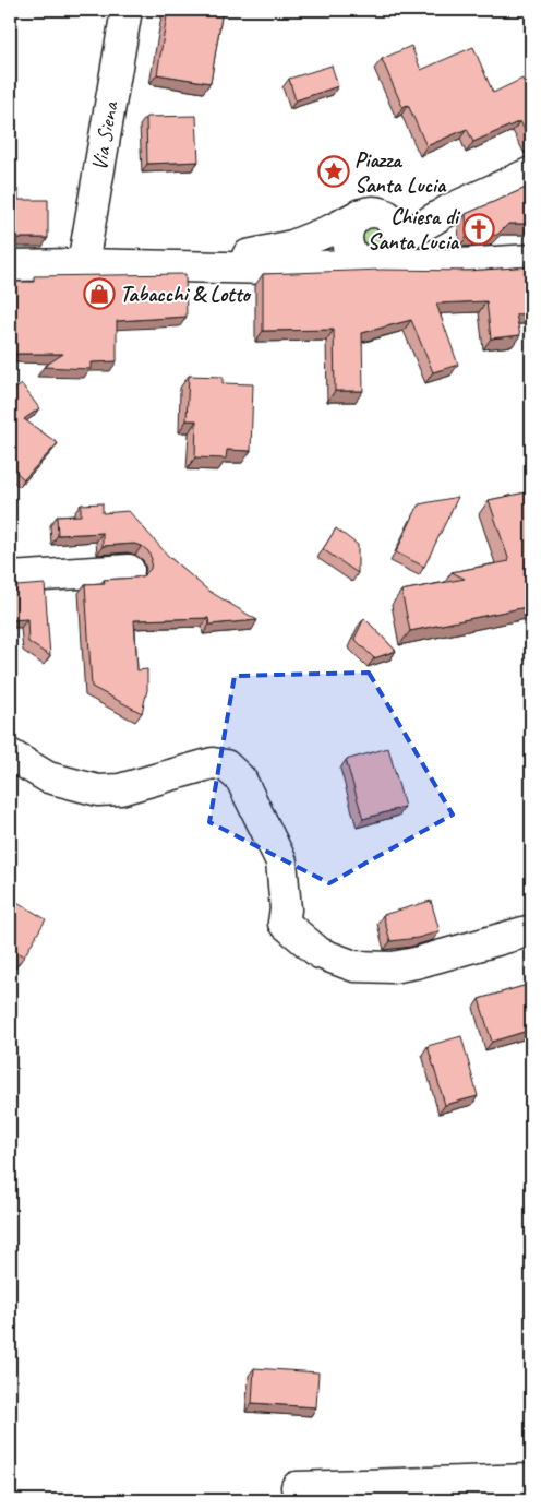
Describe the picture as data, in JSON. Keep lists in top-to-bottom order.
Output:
{
  "streets": {
    "street": ["Via Siena"]
  },
  "places": {
    "place": ["Piazza Santa Lucia"],
    "church": ["Chiesa di Santa Lucia"],
    "shop": ["Tabacchi & Lotto"]
  }
}
